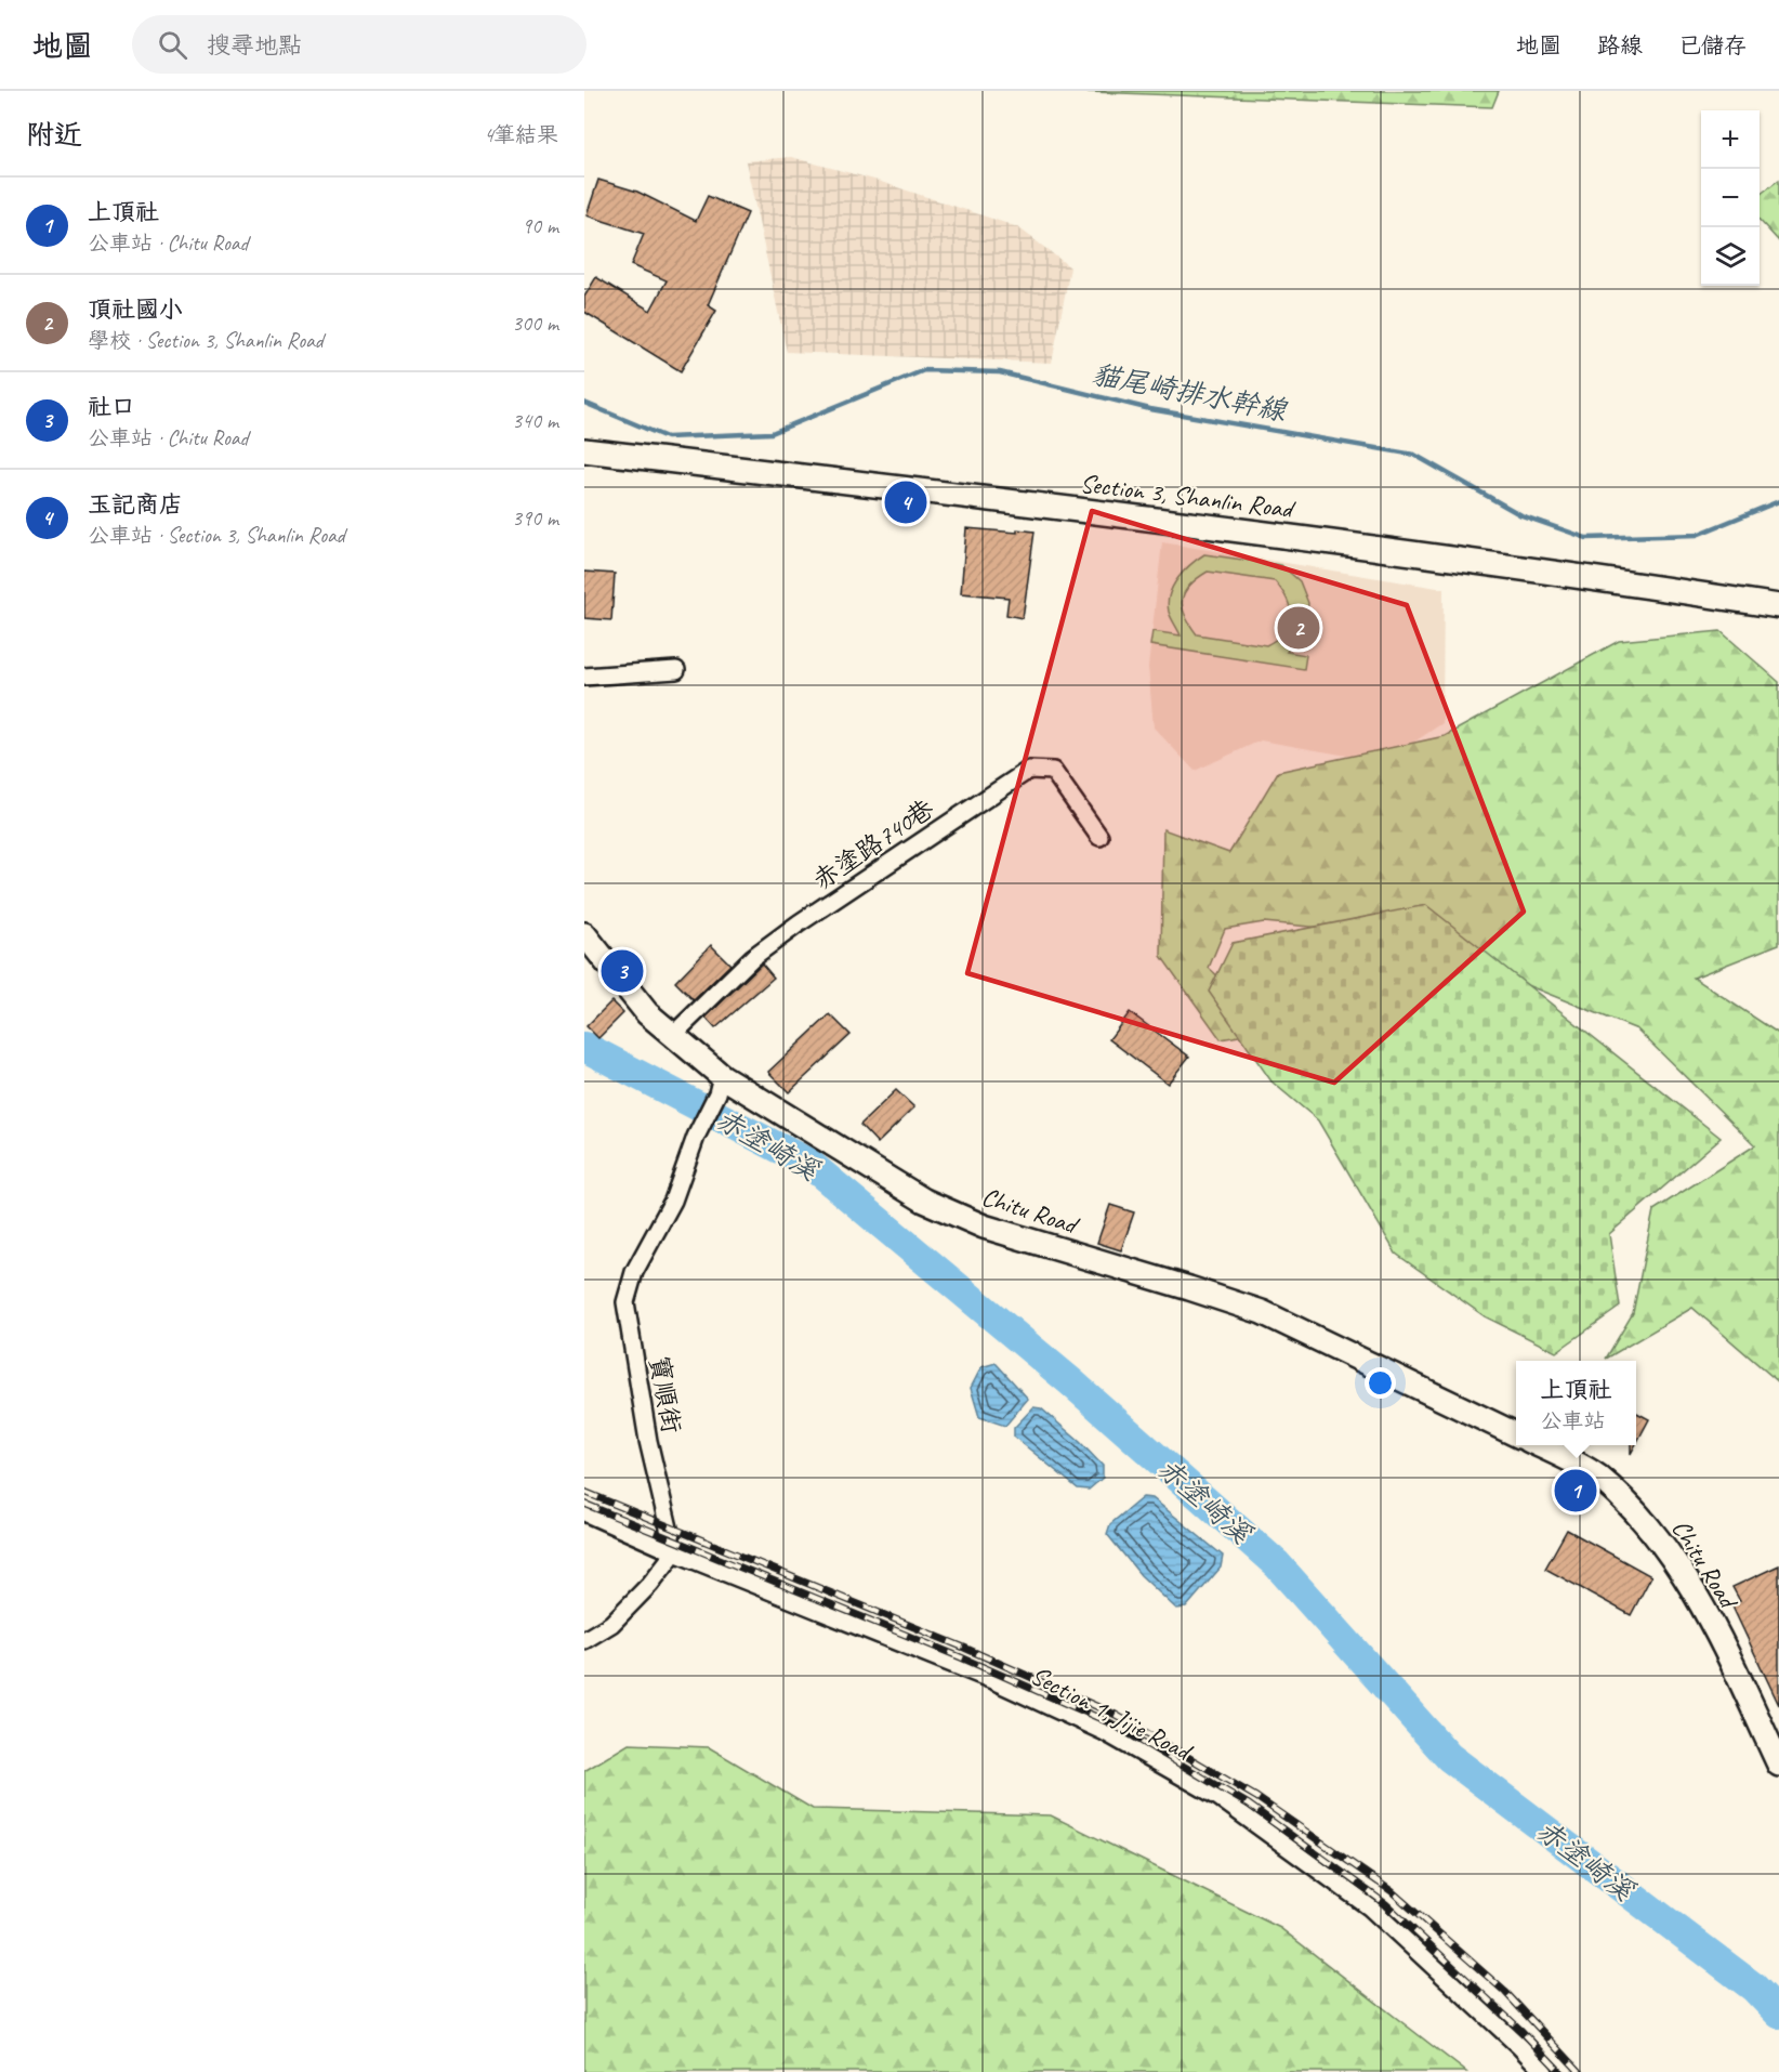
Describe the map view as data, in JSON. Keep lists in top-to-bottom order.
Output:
{
  "streets": {
    "street": [
      "Section 3, Shanlin Road",
      "赤塗路740巷",
      "Chitu Road",
      "寶順街",
      "Section 1, Jijie Road"
    ]
  },
  "crossings": [
    ["赤塗路740巷", "Chitu Road"],
    ["Chitu Road", "寶順街"],
    ["寶順街", "Section 1, Jijie Road"]
  ],
  "water": ["貓尾崎排水幹線", "赤塗崎溪"],
  "page": {
    "header": "地圖",
    "search": "搜尋地點",
    "nav": ["地圖", "路線", "已儲存"],
    "heading": ["附近", "4筆結果"],
    "map_buttons": ["+", "−"],
    "list": [
      {
        "mark": "1",
        "name": "上頂社",
        "note": "公車站 · Chitu Road",
        "value": "90 m"
      },
      {
        "mark": "2",
        "name": "頂社國小",
        "note": "學校 · Section 3, Shanlin Road",
        "value": "300 m"
      },
      {
        "mark": "3",
        "name": "社口",
        "note": "公車站 · Chitu Road",
        "value": "340 m"
      },
      {
        "mark": "4",
        "name": "玉記商店",
        "note": "公車站 · Section 3, Shanlin Road",
        "value": "390 m"
      }
    ],
    "pins": [
      "4",
      "2",
      "3",
      "1"
    ],
    "popup": ["上頂社", "公車站"]
  }
}
